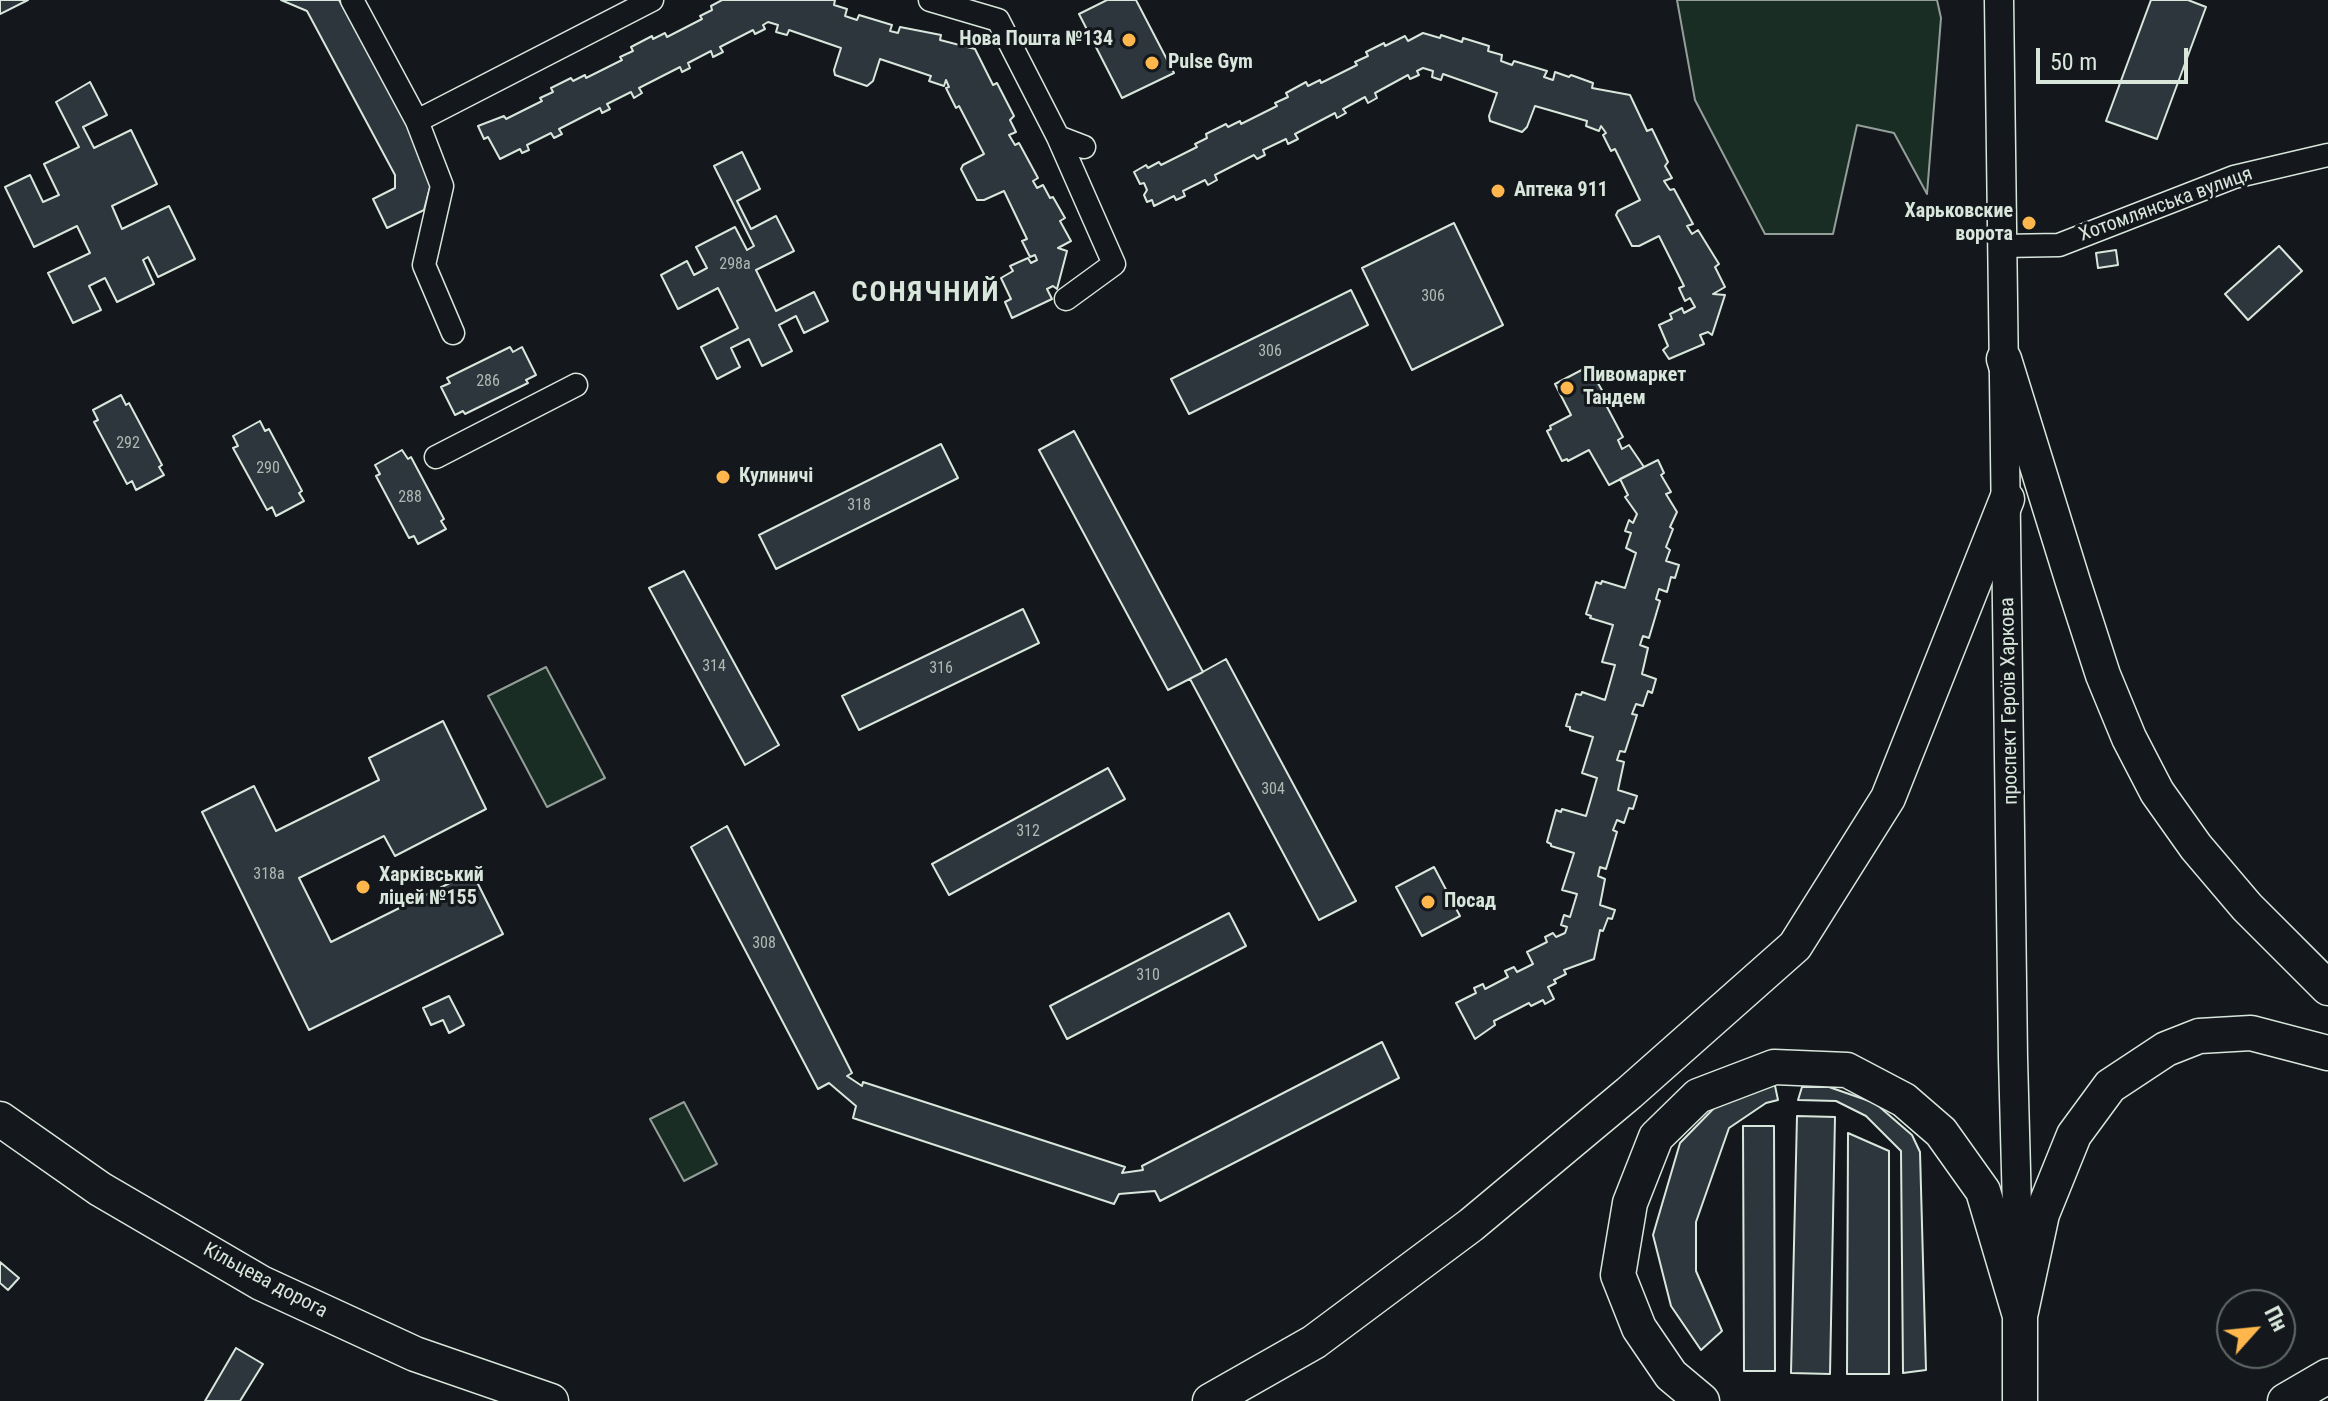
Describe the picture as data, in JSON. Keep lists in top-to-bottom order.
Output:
{
  "streets": {
    "highway": ["проспект Героїв Харкова", "Кільцева дорога"],
    "street": ["Хотомлянська вулиця"]
  },
  "crossings": [
    ["Хотомлянська вулиця", "проспект Героїв Харкова"]
  ],
  "districts": ["СОНЯЧНИЙ"],
  "places": [
    "Нова Пошта №134",
    "Pulse Gym",
    "Аптека 911",
    "Харьковские ворота",
    "Пивомаркет Тандем",
    "Кулиничі",
    "Харківський ліцей №155",
    "Посад"
  ],
  "house_numbers": [
    "298а",
    "306",
    "306",
    "286",
    "292",
    "290",
    "288",
    "318",
    "314",
    "316",
    "304",
    "312",
    "318а",
    "308",
    "310"
  ],
  "scale_bar": "50 m",
  "north": "top right"
}
